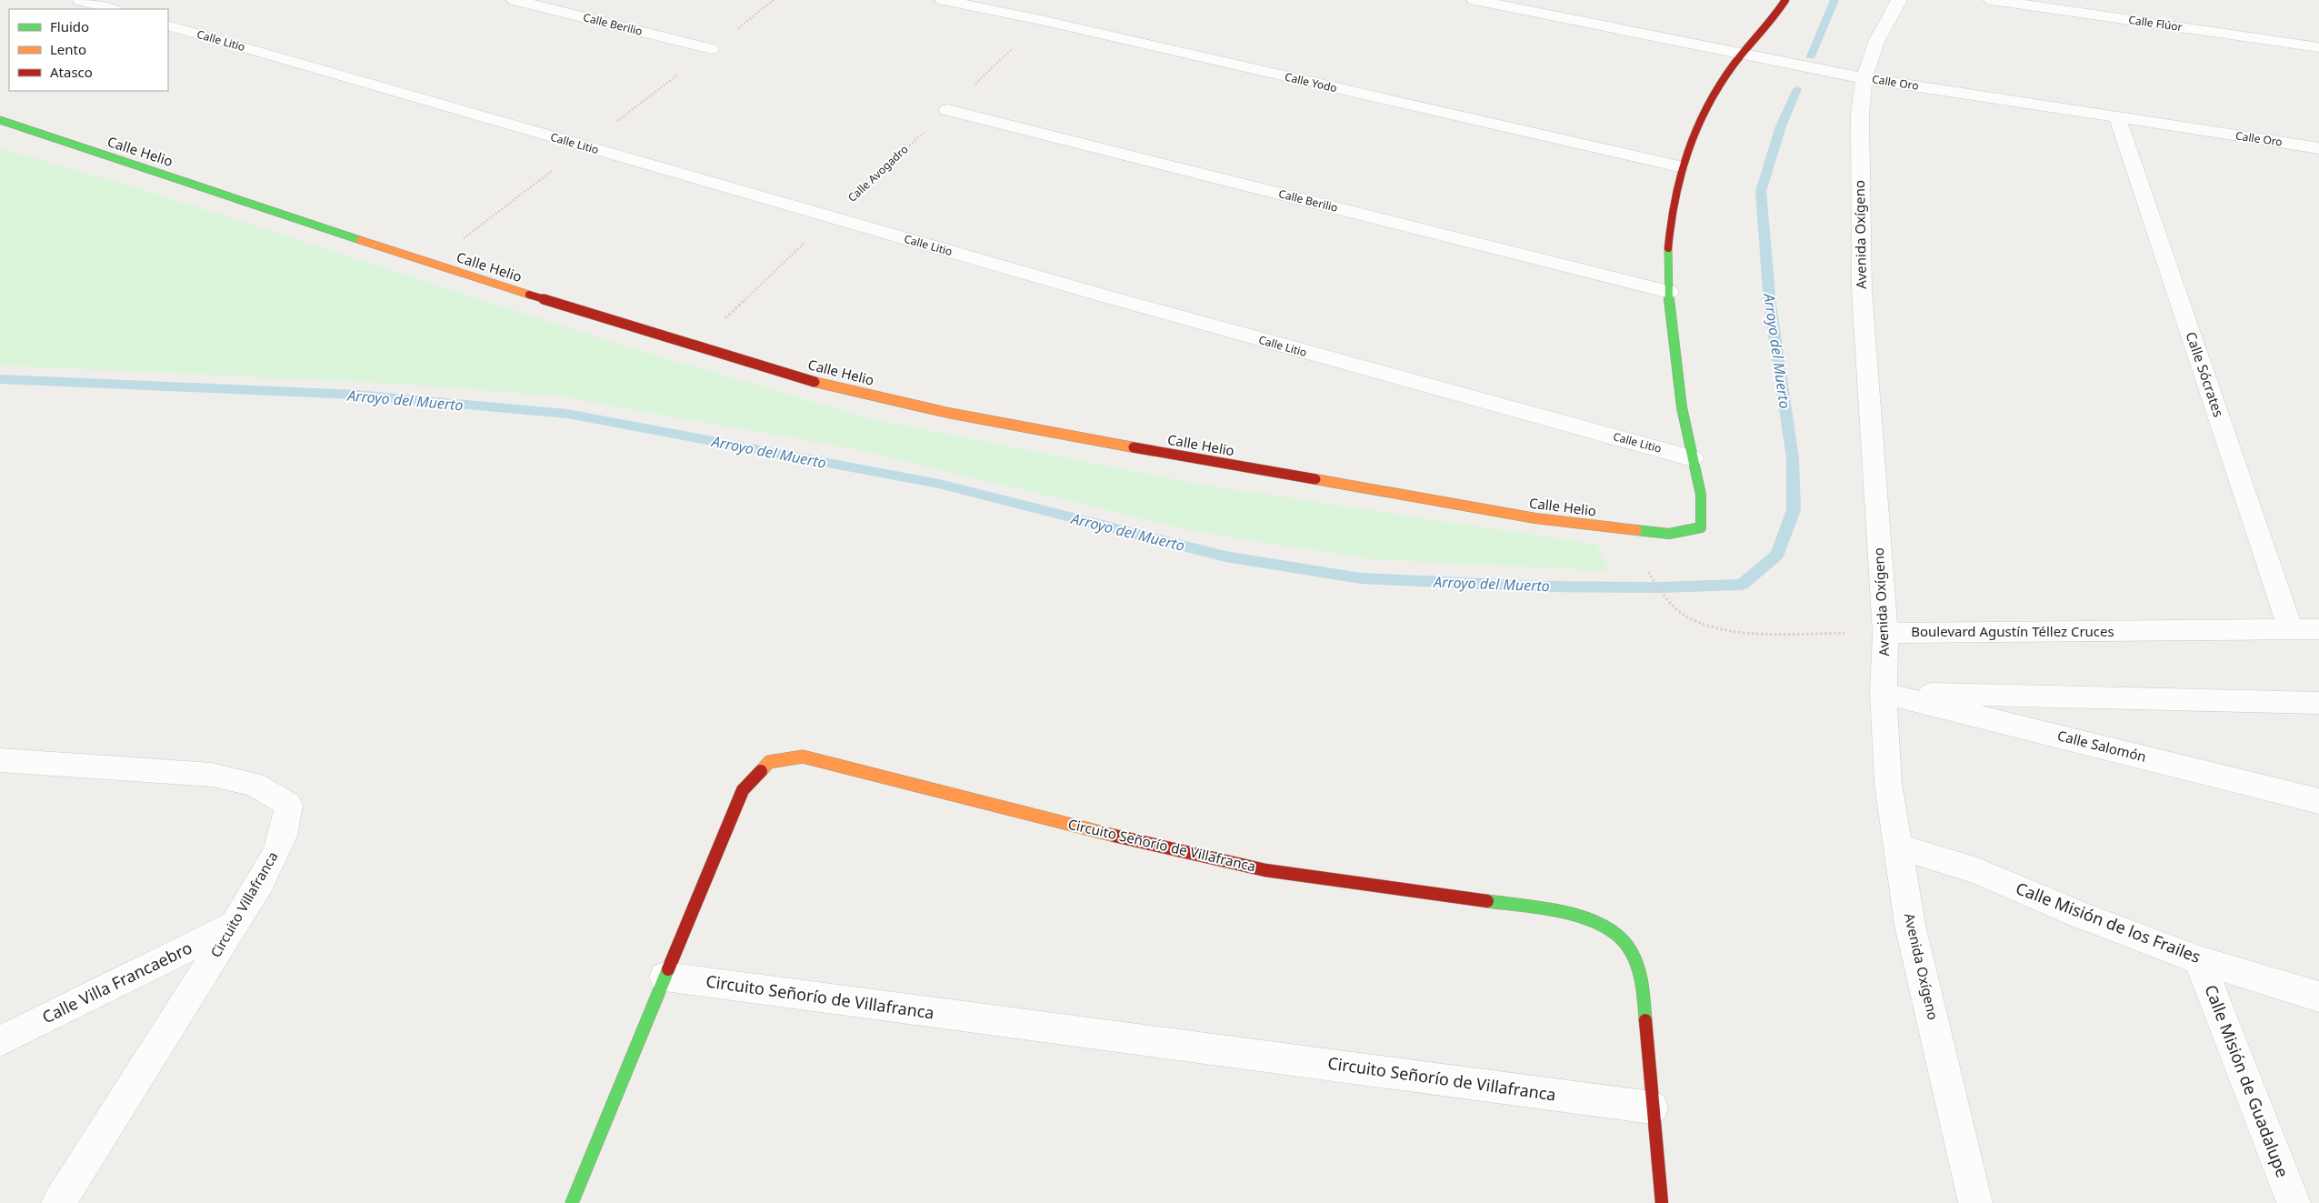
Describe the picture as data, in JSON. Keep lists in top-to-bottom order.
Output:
{
  "streets": {
    "street": [
      "Calle Flúor",
      "Calle Berilio",
      "Calle Litio",
      "Calle Yodo",
      "Calle Oro",
      "Calle Helio",
      "Avenida Oxígeno",
      "Calle Sócrates",
      "Boulevard Agustín Téllez Cruces",
      "Calle Salomón",
      "Circuito Señorío de Villafranca",
      "Circuito Villafranca",
      "Calle Misión de los Frailes",
      "Calle Villa Francaebro",
      "Calle Misión de Guadalupe"
    ],
    "path": ["Calle Avogadro"]
  },
  "crossings": [
    ["Calle Berilio", "Calle Avogadro"],
    ["Calle Litio", "Calle Helio"],
    ["Calle Litio", "Calle Avogadro"],
    ["Calle Yodo", "Calle Avogadro"],
    ["Calle Oro", "Avenida Oxígeno"],
    ["Calle Oro", "Calle Sócrates"],
    ["Calle Helio", "Calle Avogadro"],
    ["Avenida Oxígeno", "Boulevard Agustín Téllez Cruces"],
    ["Avenida Oxígeno", "Calle Salomón"],
    ["Avenida Oxígeno", "Calle Misión de los Frailes"],
    ["Calle Sócrates", "Boulevard Agustín Téllez Cruces"],
    ["Circuito Villafranca", "Calle Villa Francaebro"],
    ["Calle Misión de los Frailes", "Calle Misión de Guadalupe"]
  ],
  "water": ["Arroyo del Muerto"],
  "legend": ["Fluido", "Lento", "Atasco"]
}
